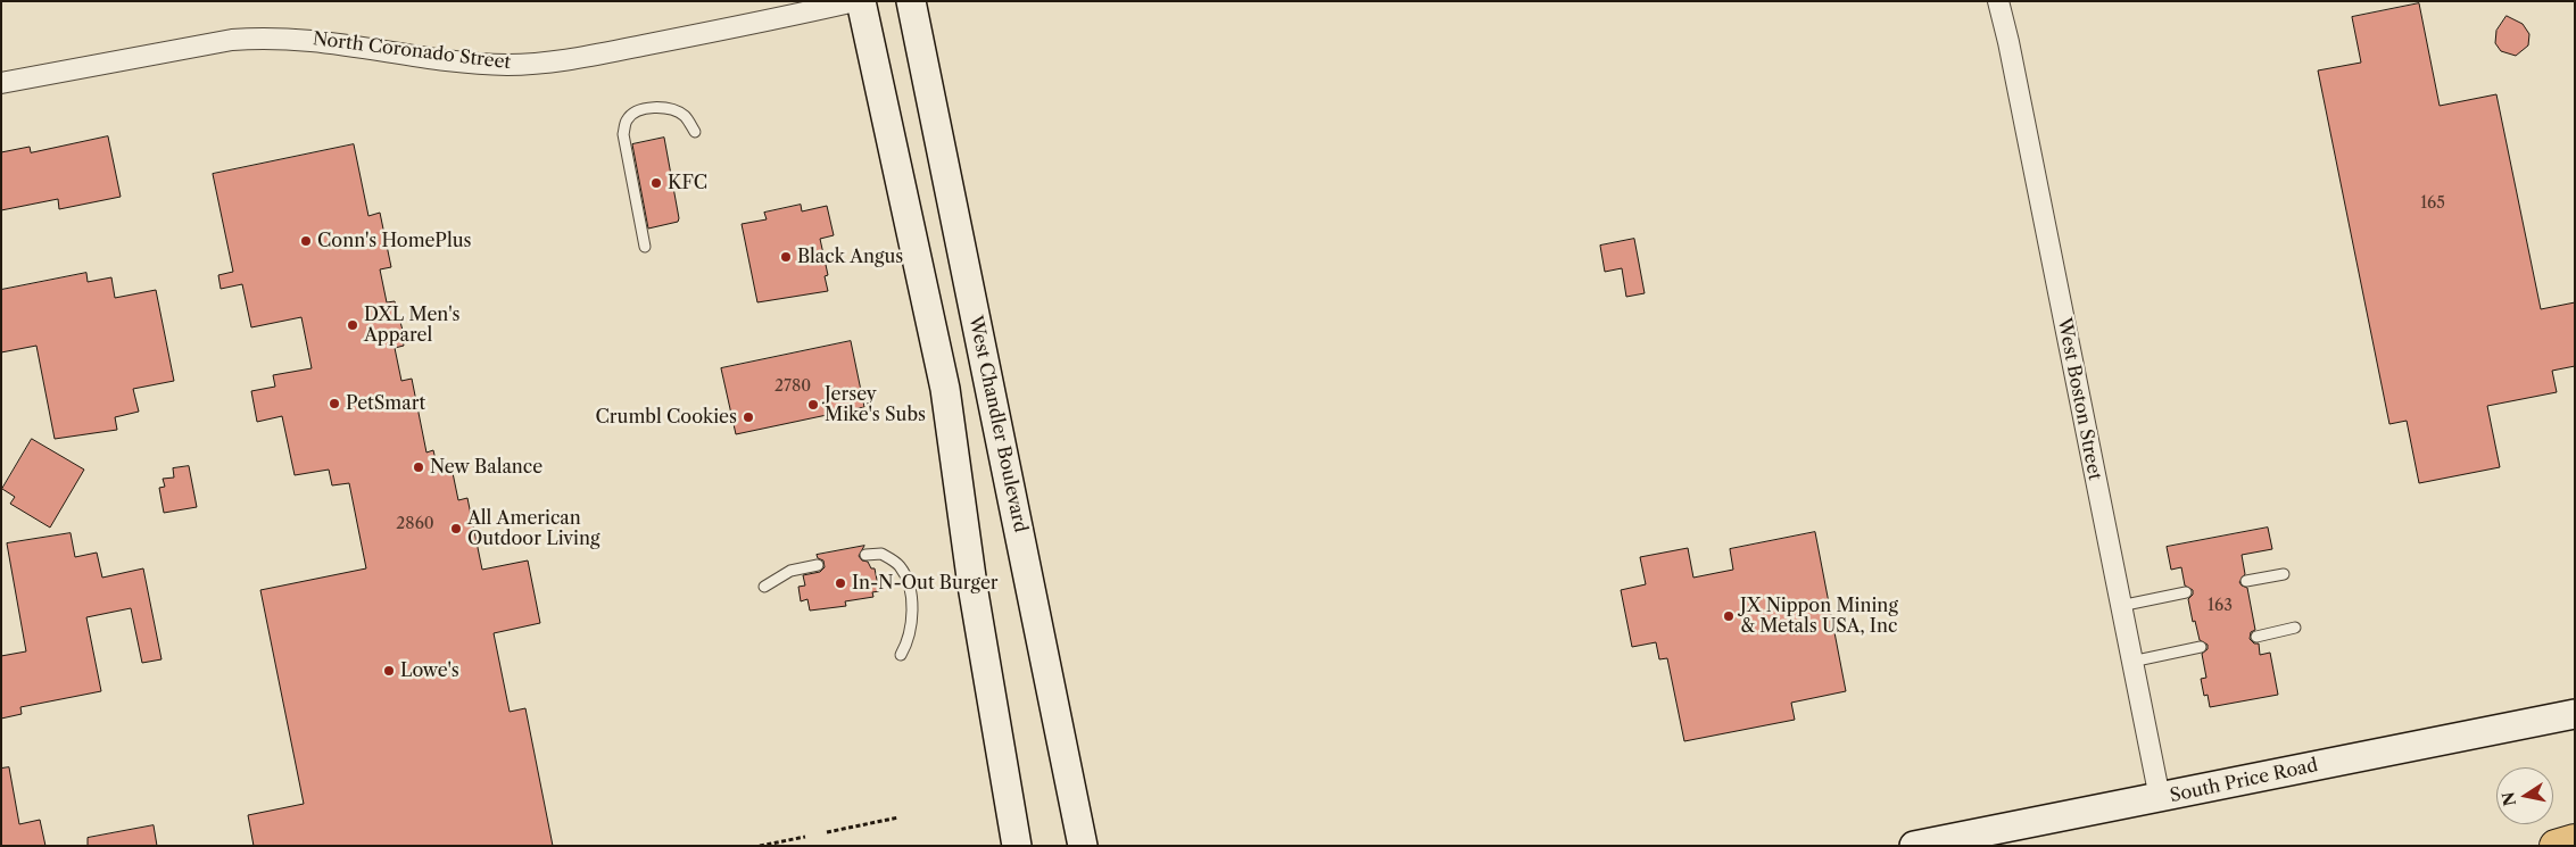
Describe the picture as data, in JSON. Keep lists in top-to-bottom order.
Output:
{
  "streets": {
    "main road": ["West Chandler Boulevard", "South Price Road"],
    "street": ["North Coronado Street", "West Boston Street"]
  },
  "crossings": [
    ["West Boston Street", "South Price Road"]
  ],
  "places": [
    "KFC",
    "Conn's HomePlus",
    "Black Angus",
    "DXL Men's Apparel",
    "PetSmart",
    "Jersey Mike's Subs",
    "Crumbl Cookies",
    "New Balance",
    "All American Outdoor Living",
    "In-N-Out Burger",
    "JX Nippon Mining & Metals USA, Inc",
    "Lowe's"
  ],
  "house_numbers": [
    "165",
    "2780",
    "2860",
    "163"
  ],
  "north": "left"
}
